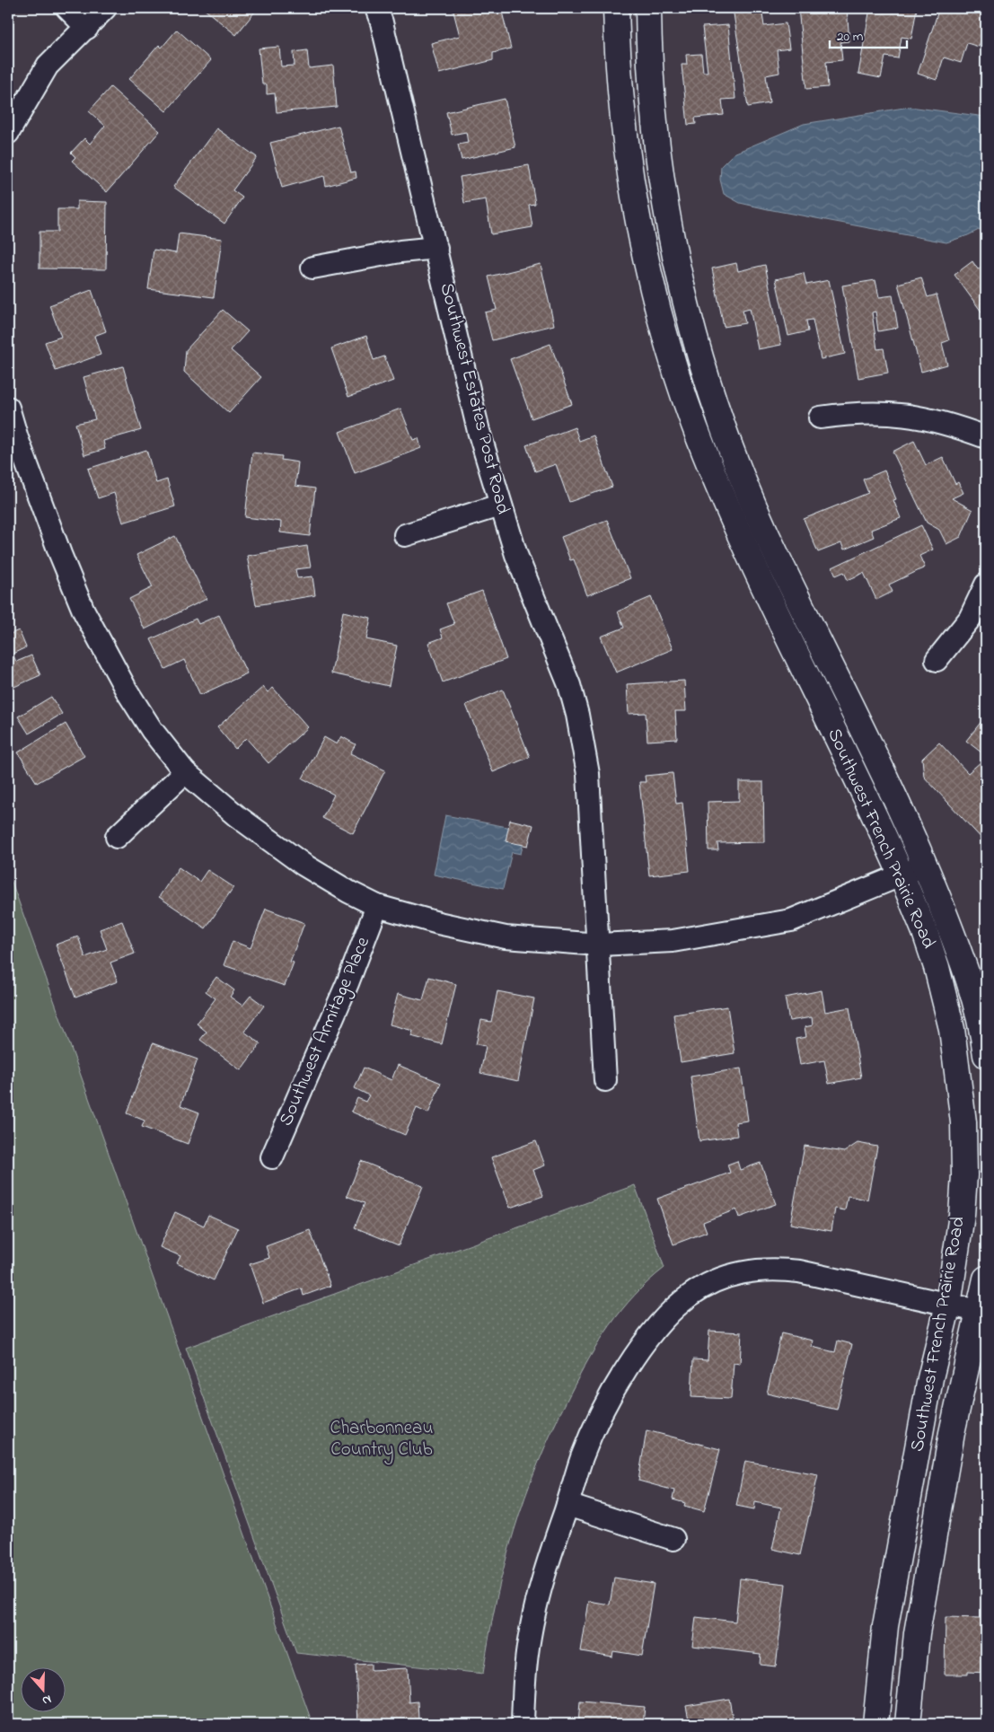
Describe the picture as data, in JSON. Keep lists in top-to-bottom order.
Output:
{
  "streets": {
    "street": ["Southwest Estates Post Road", "Southwest French Prairie Road", "Southwest Armitage Place"]
  },
  "parks": ["Charbonneau Country Club"],
  "scale_bar": "20 m",
  "north": "bottom"
}
